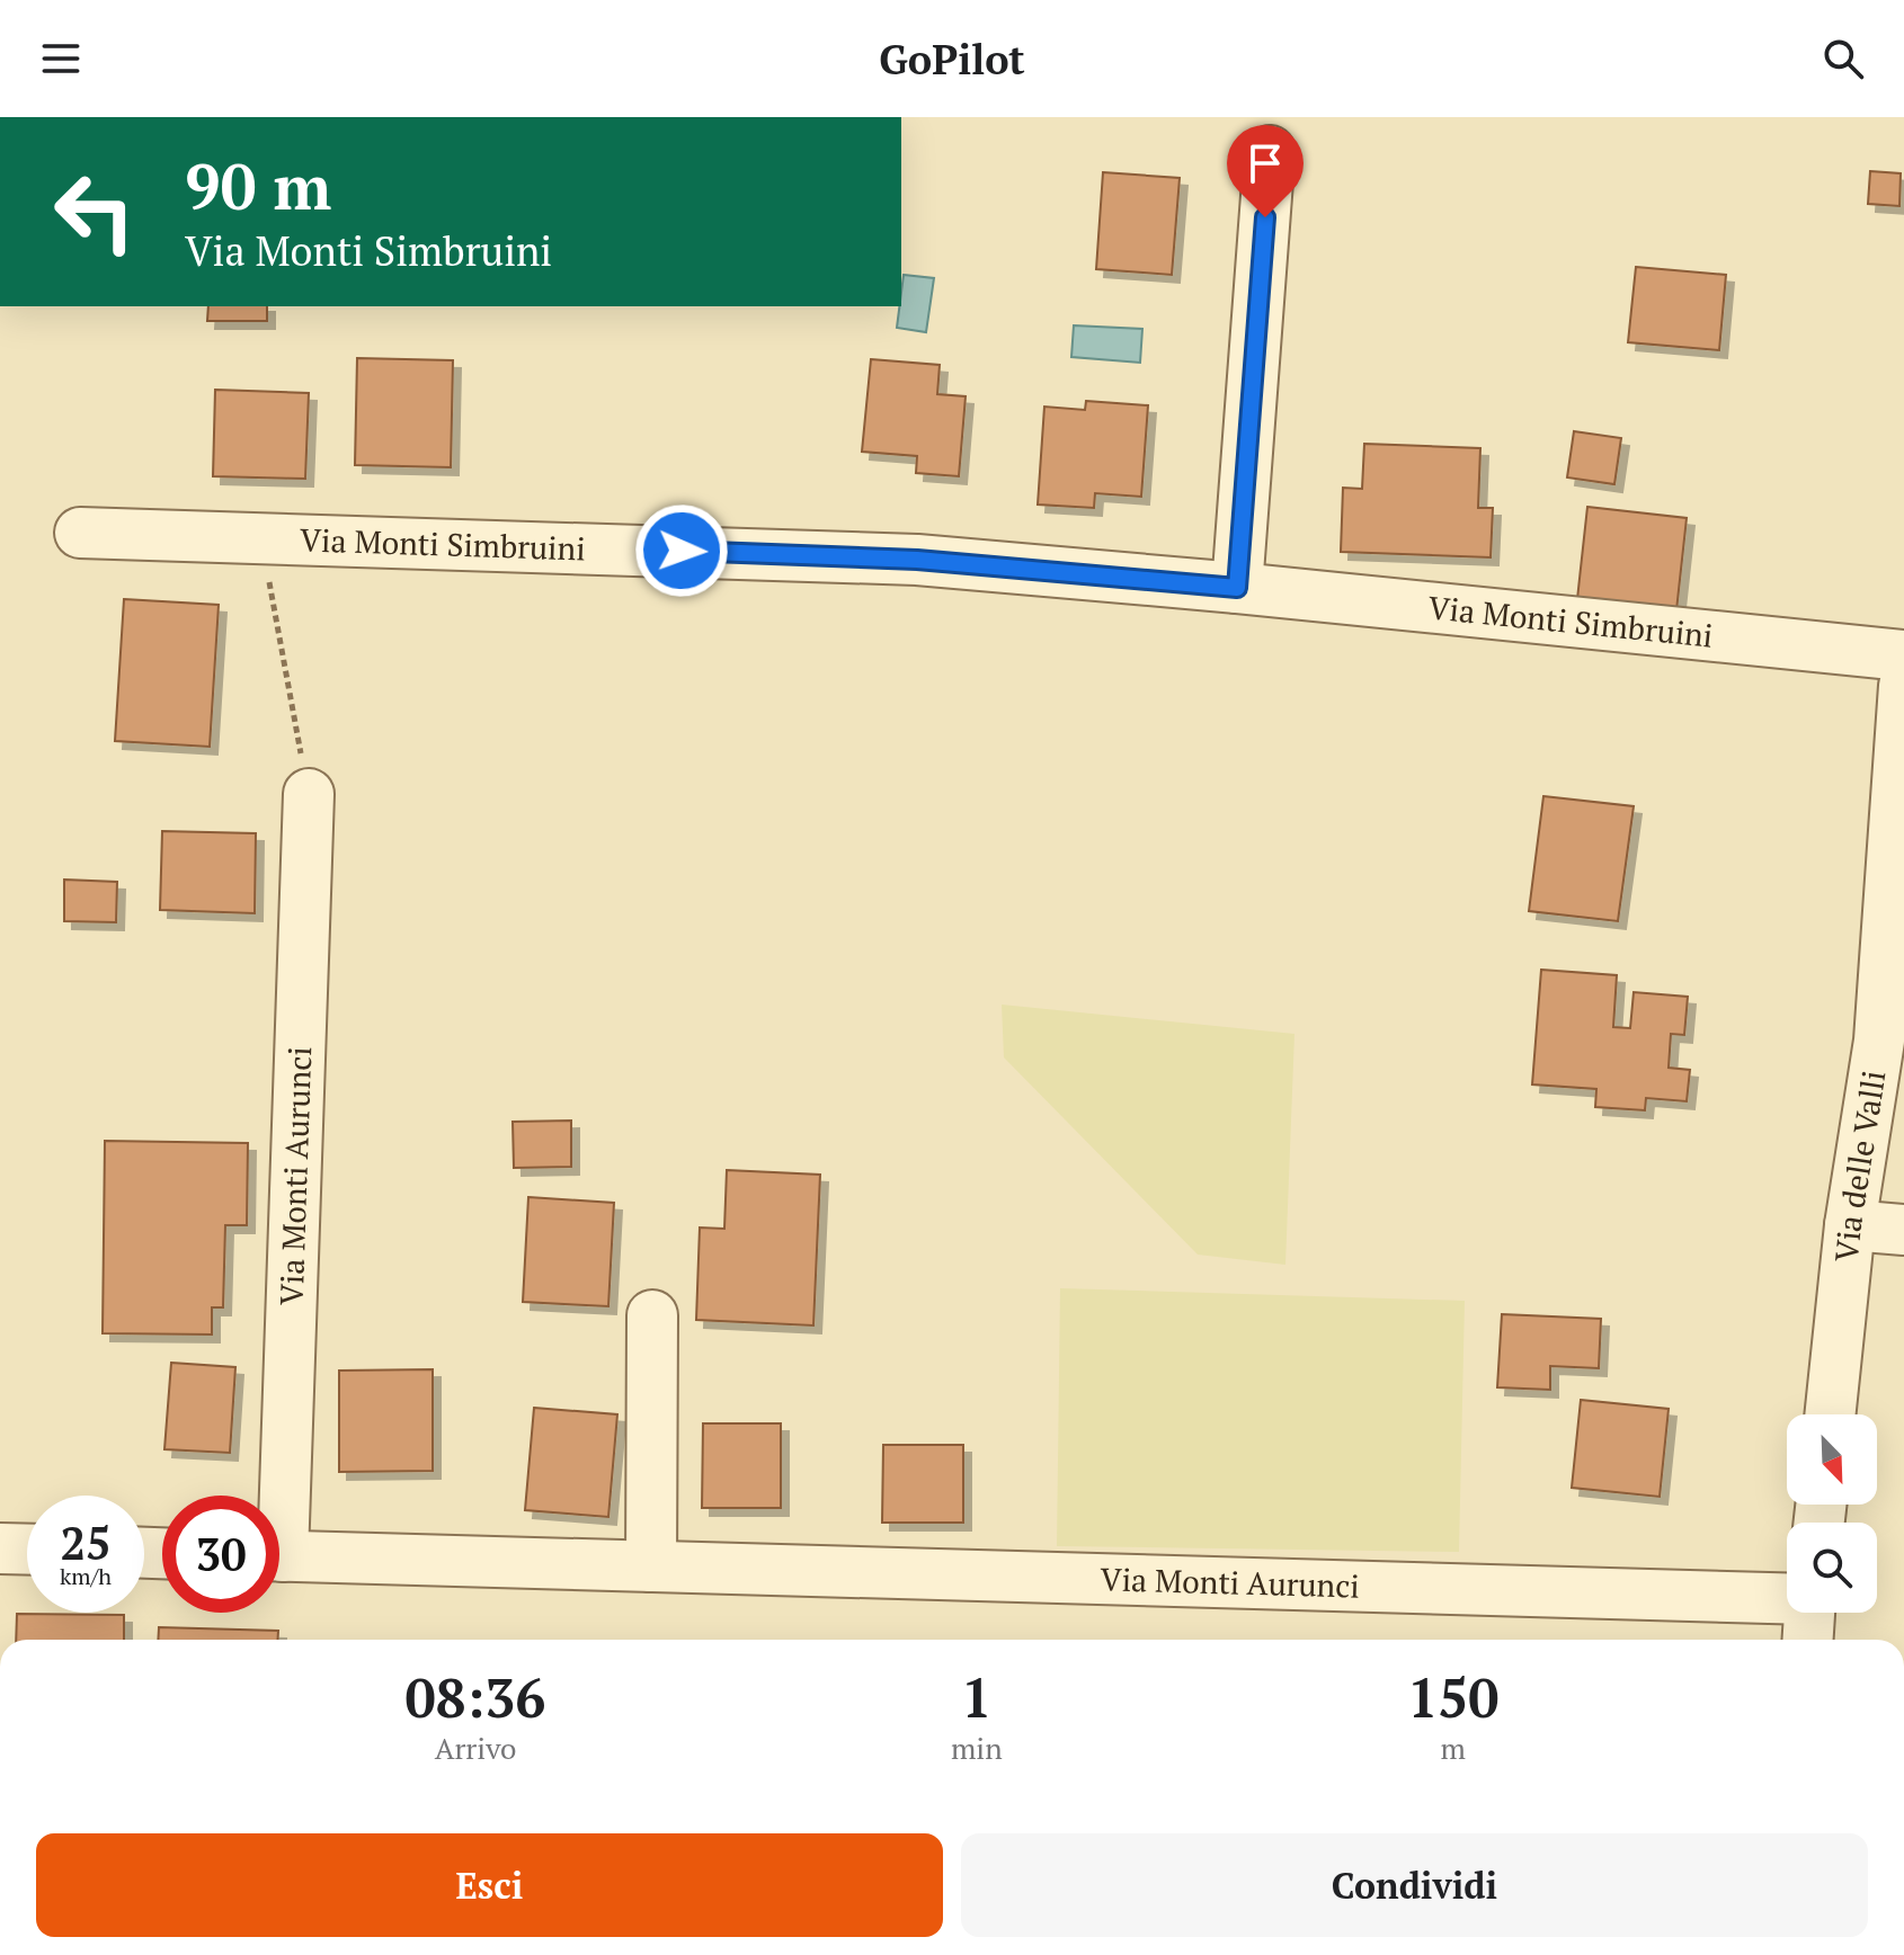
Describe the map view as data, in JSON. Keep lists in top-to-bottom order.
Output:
{
  "streets": {
    "street": ["Via Monti Simbruini", "Via delle Valli", "Via Monti Aurunci"]
  },
  "north": "bottom right",
  "page": {
    "header": "GoPilot",
    "turn": ["90 m", "Via Monti Simbruini"],
    "speed": "25 km/h",
    "limit": "30",
    "eta": [
      "08:36",
      "Arrivo",
      "1",
      "min",
      "150",
      "m"
    ],
    "buttons": ["Esci", "Condividi"]
  }
}
